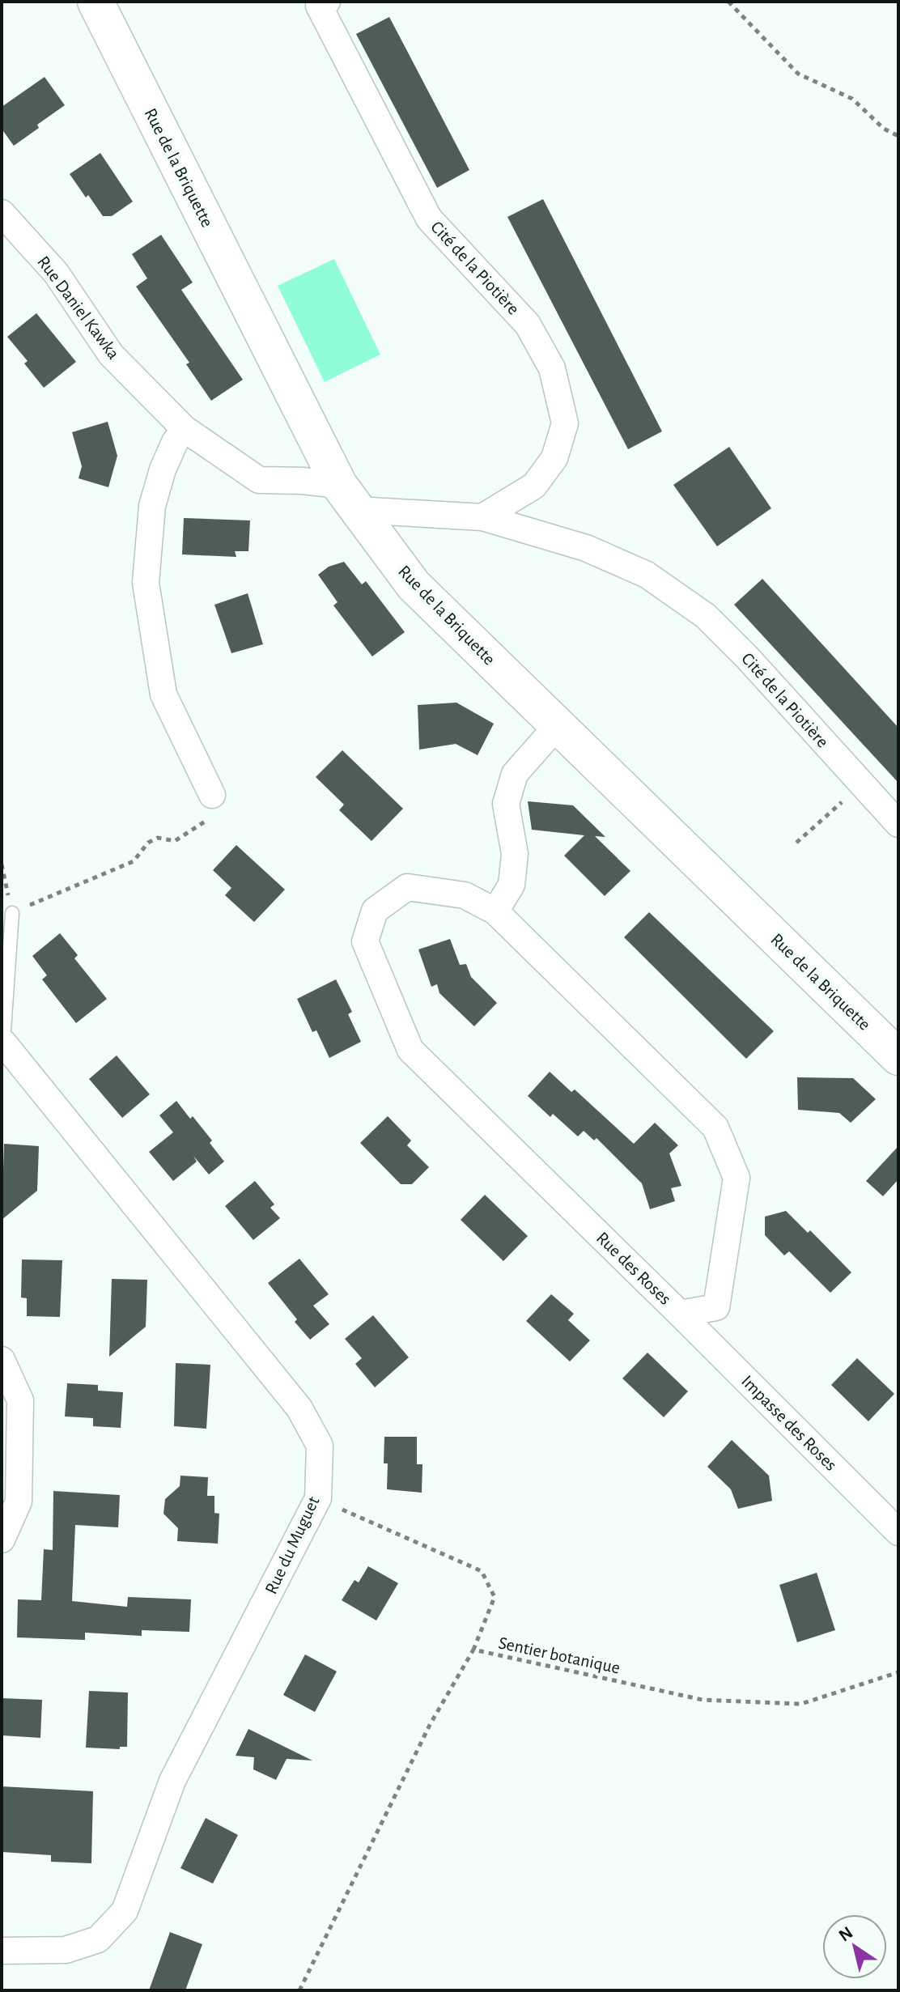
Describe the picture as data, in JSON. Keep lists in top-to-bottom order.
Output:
{
  "streets": {
    "main road": ["Rue de la Briquette"],
    "street": [
      "Cité de la Piotière",
      "Rue Daniel Kawka",
      "Rue des Roses",
      "Impasse des Roses",
      "Rue du Muguet"
    ],
    "path": ["Sentier botanique"]
  },
  "crossings": [
    ["Rue de la Briquette", "Cité de la Piotière"],
    ["Rue de la Briquette", "Rue Daniel Kawka"],
    ["Cité de la Piotière", "Rue Daniel Kawka"],
    ["Rue des Roses", "Impasse des Roses"]
  ],
  "north": "top left"
}
